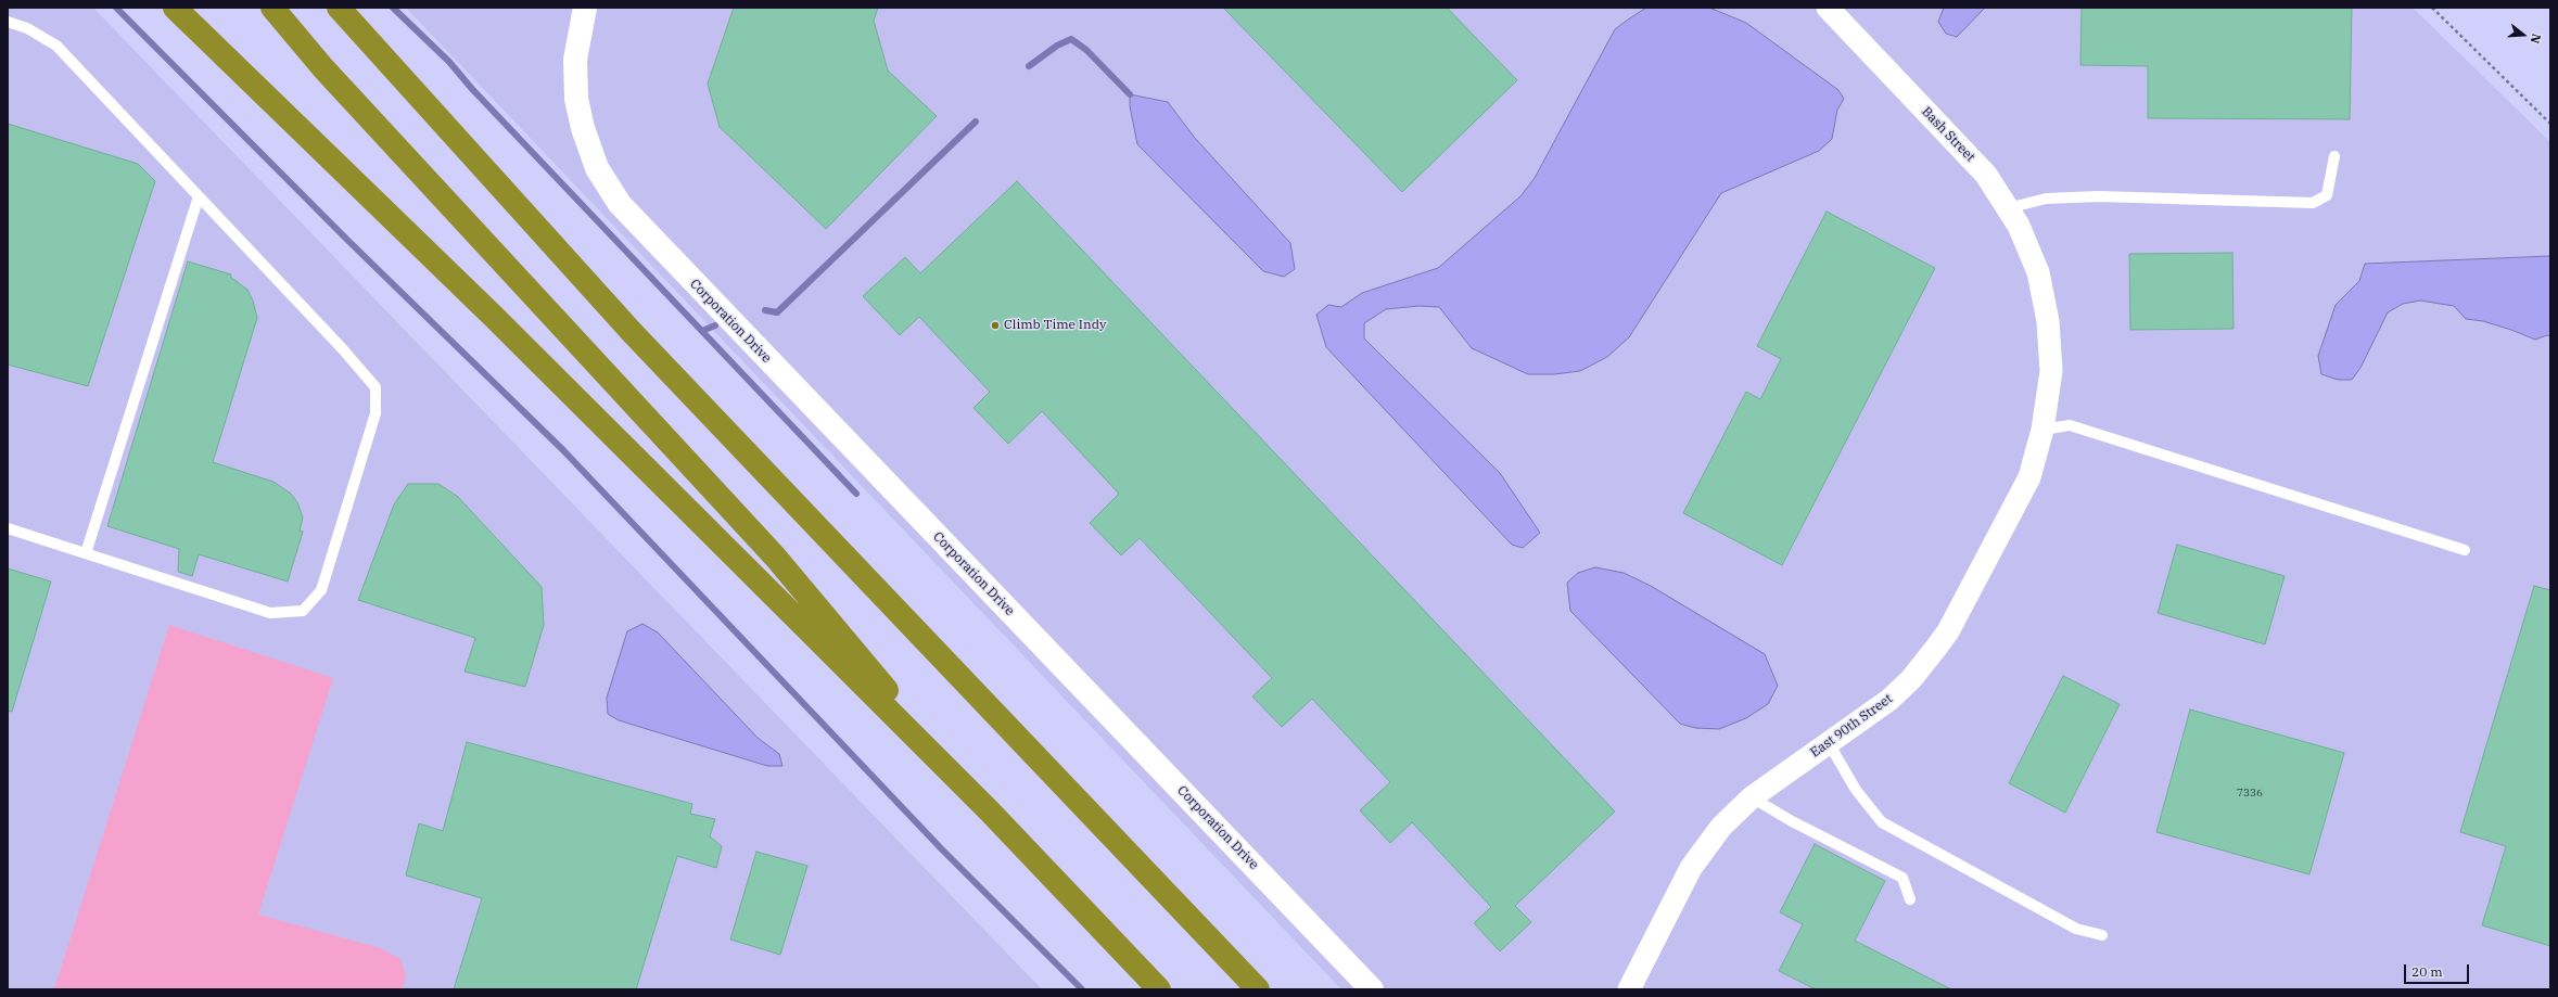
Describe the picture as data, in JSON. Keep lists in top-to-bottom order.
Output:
{
  "streets": {
    "street": ["Bash Street", "Corporation Drive", "East 90th Street"]
  },
  "crossings": [
    ["Bash Street", "East 90th Street"]
  ],
  "places": ["Climb Time Indy"],
  "house_numbers": ["7336"],
  "scale_bar": "20 m",
  "north": "right"
}
